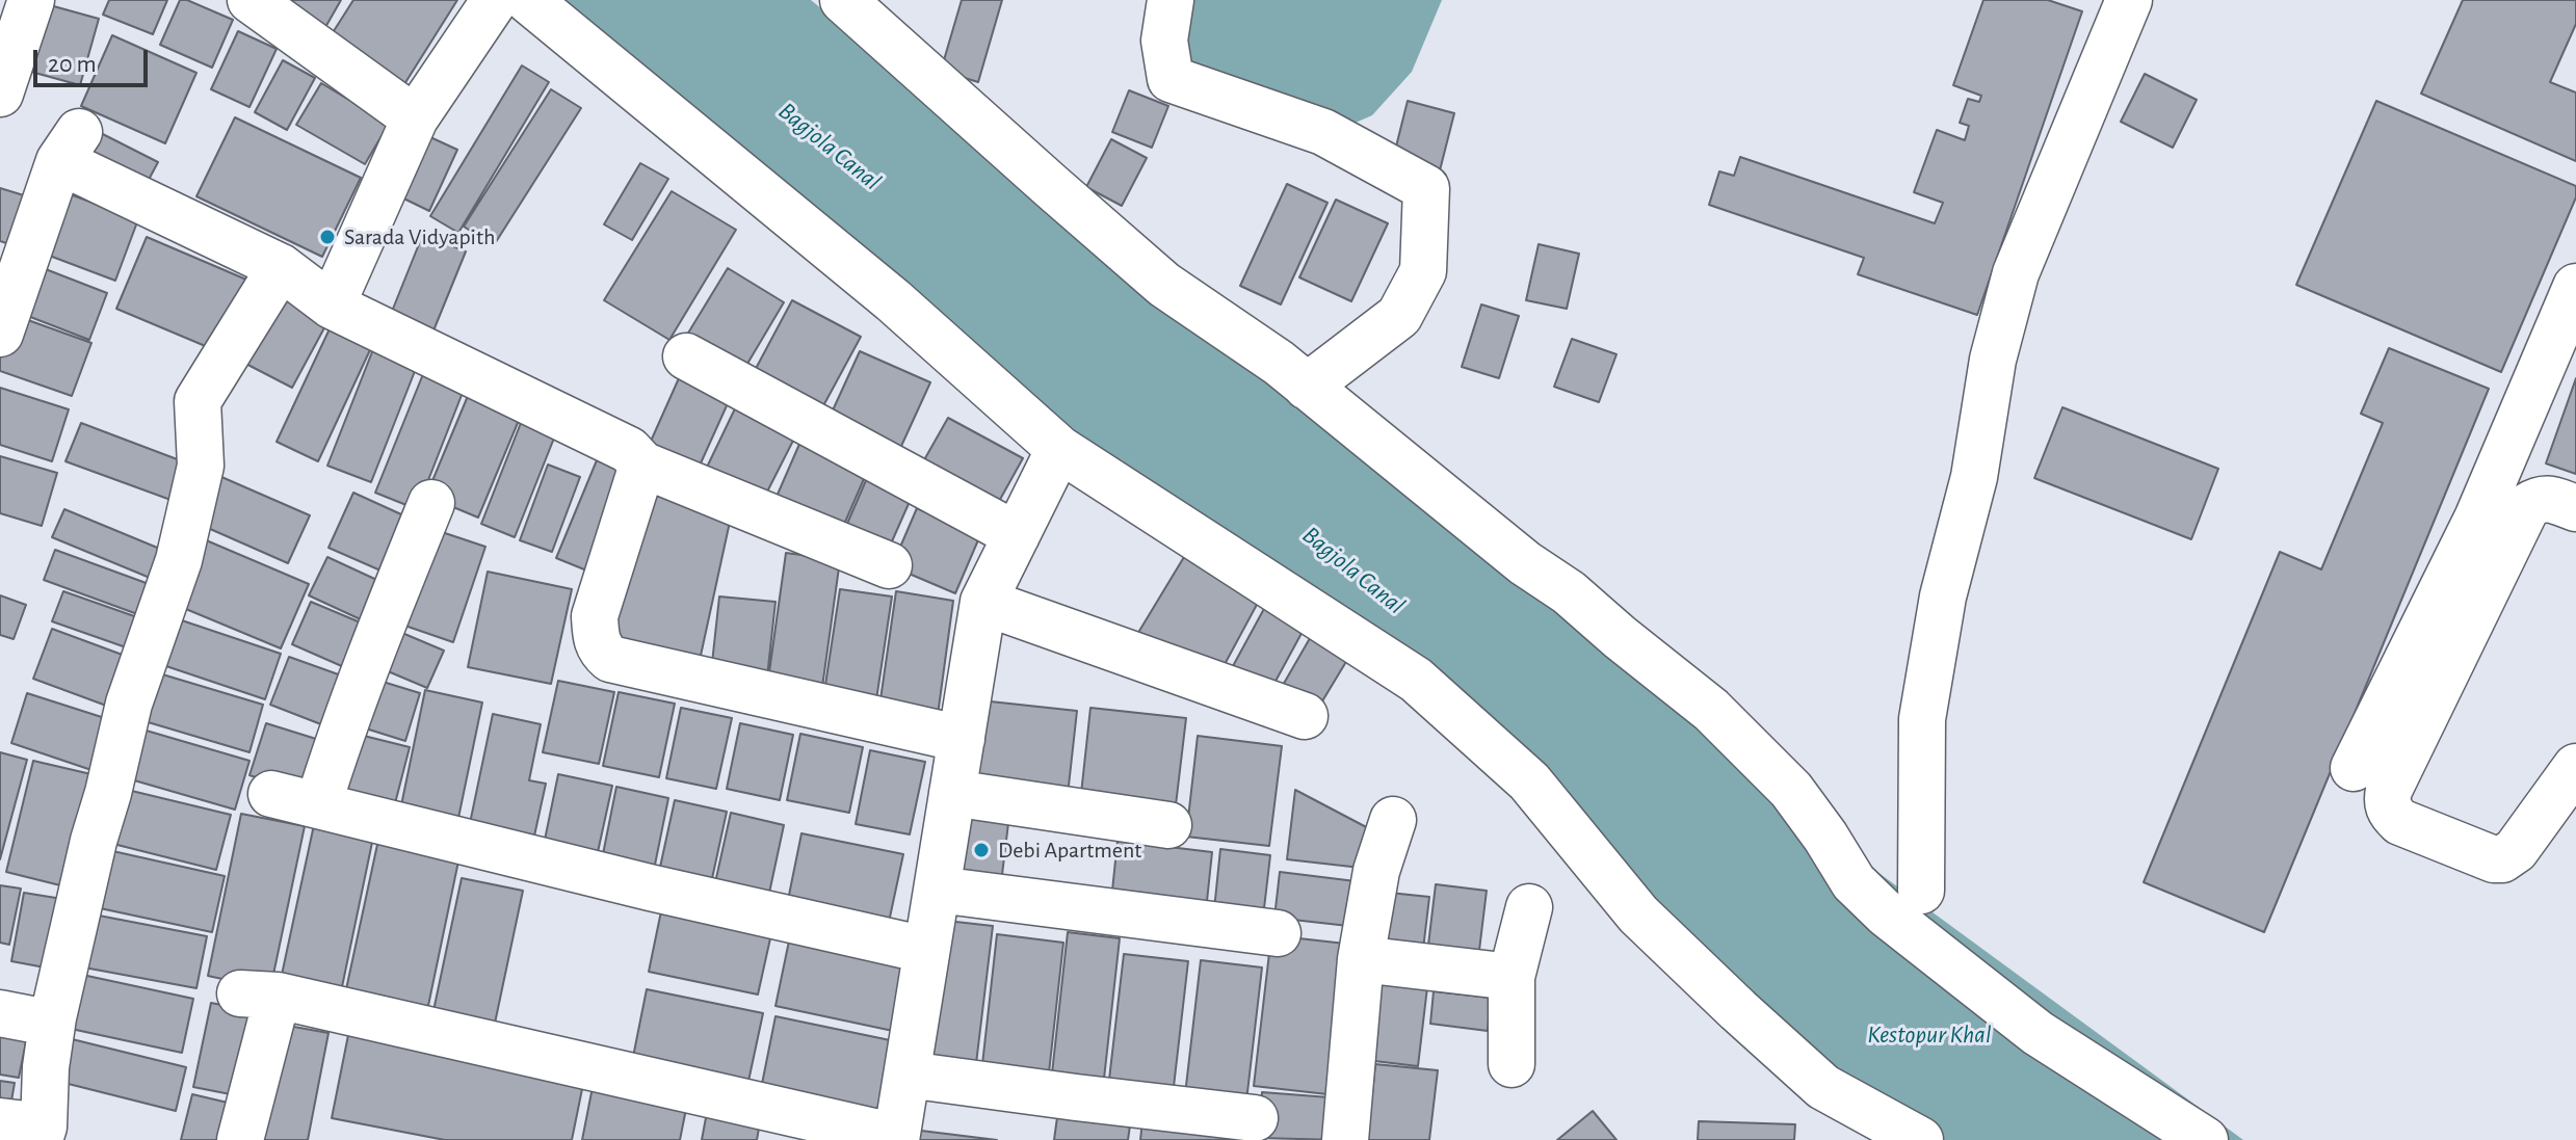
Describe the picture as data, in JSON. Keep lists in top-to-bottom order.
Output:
{
  "water": ["Bagjola Canal", "Kestopur Khal"],
  "places": ["Sarada Vidyapith", "Debi Apartment"],
  "scale_bar": "20 m"
}
